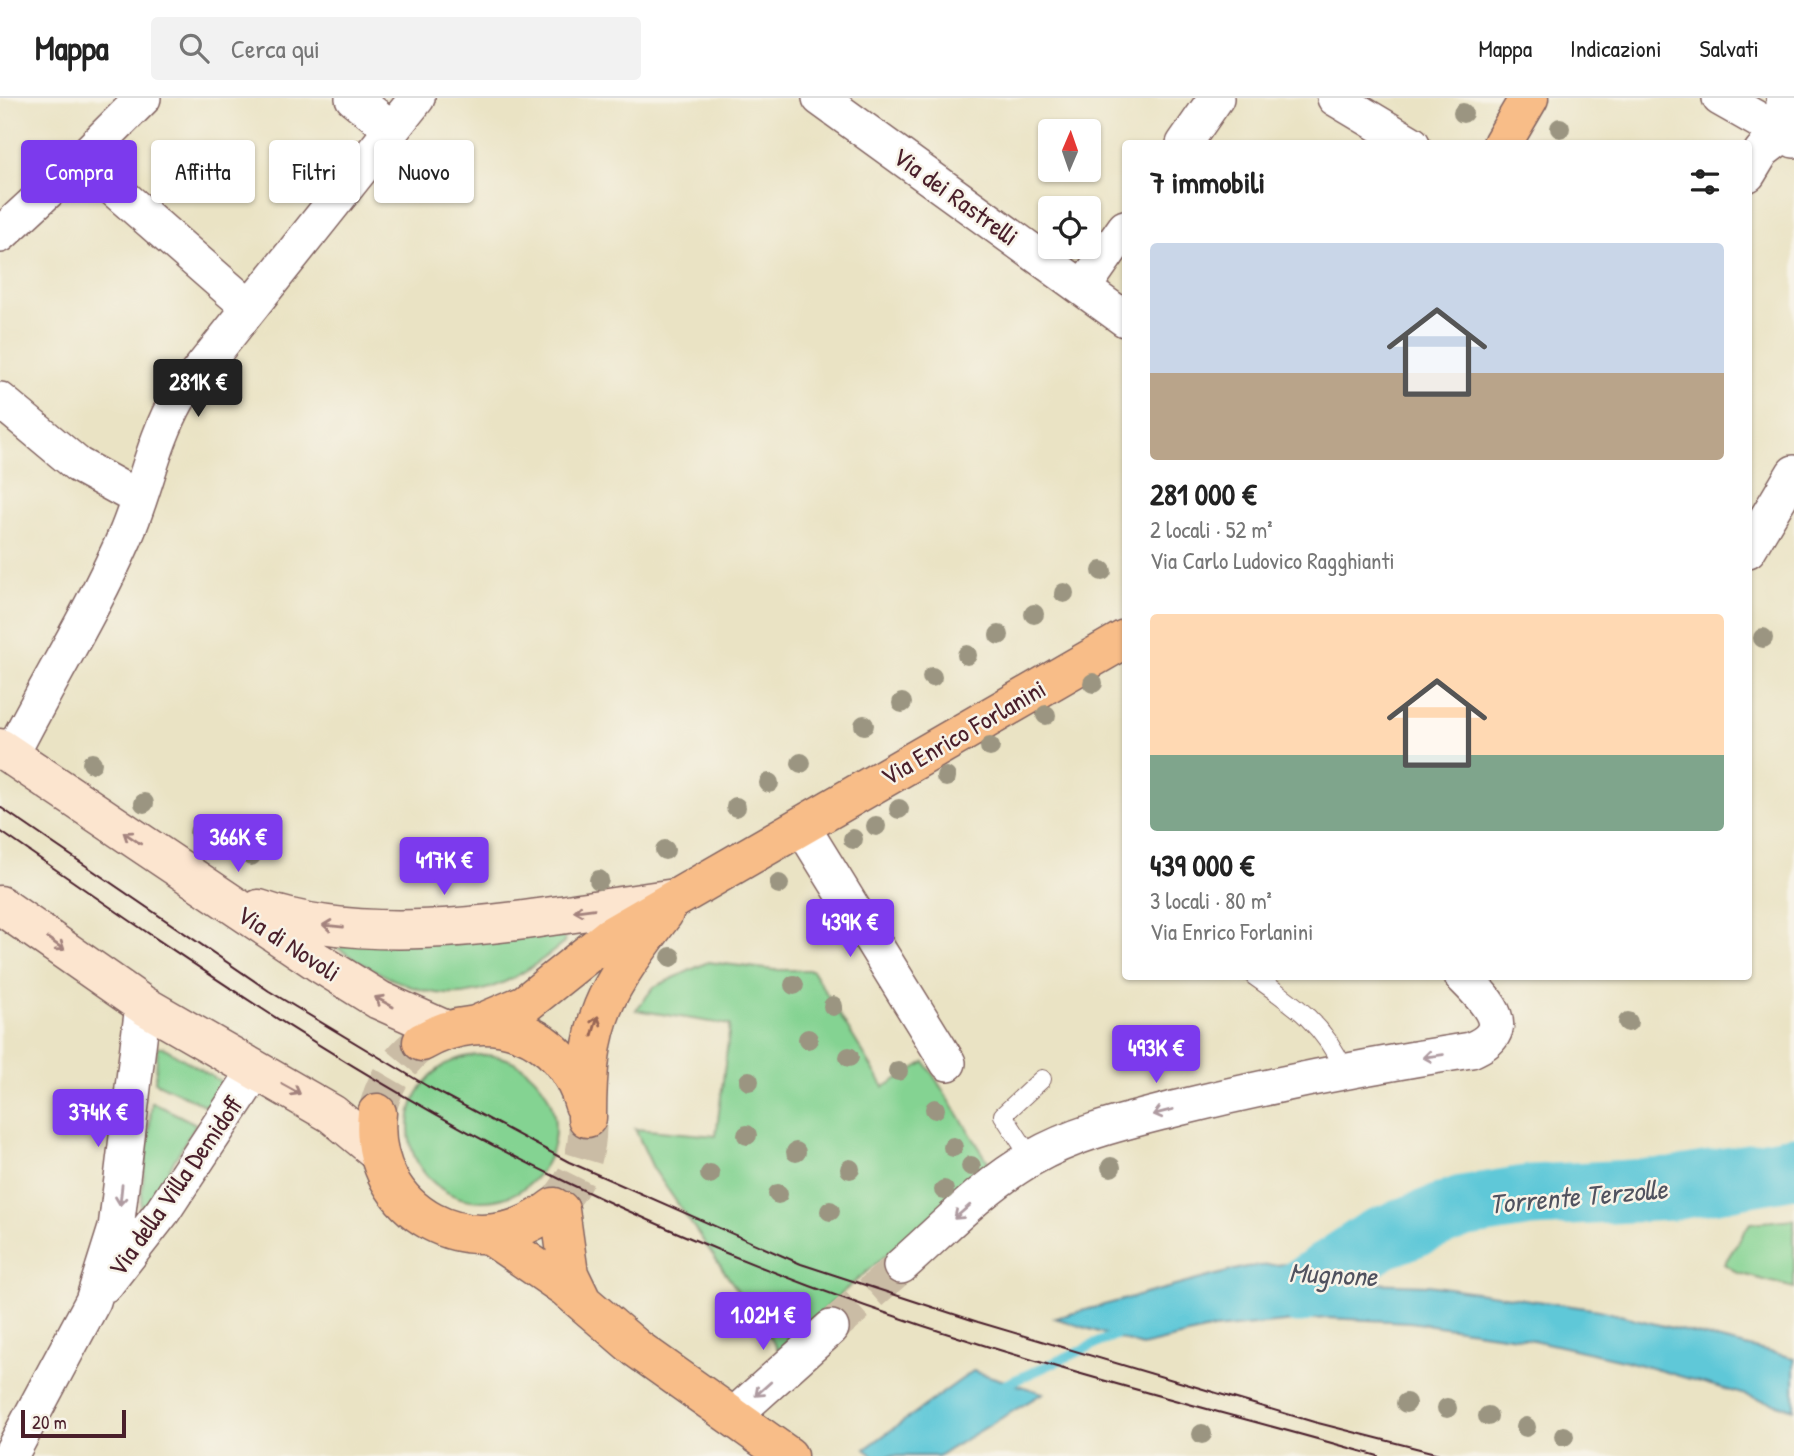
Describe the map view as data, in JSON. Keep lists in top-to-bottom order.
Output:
{
  "streets": {
    "main road": ["Via Enrico Forlanini", "Via di Novoli"],
    "street": ["Via dei Rastrelli", "Via della Villa Demidoff"]
  },
  "crossings": [
    ["Via Enrico Forlanini", "Via di Novoli"]
  ],
  "water": ["Torrente Terzolle", "Mugnone"],
  "scale_bar": "20 m",
  "north": "top",
  "page": {
    "header": "Mappa",
    "search": "Cerca qui",
    "nav": ["Mappa", "Indicazioni", "Salvati"],
    "chip": [
      "Compra",
      "Affitta",
      "Filtri",
      "Nuovo"
    ],
    "heading": "7 immobili",
    "list": [
      {
        "name": "281 000 €",
        "note": "2 locali · 52 m² · Via Carlo Ludovico Ragghianti"
      },
      {
        "name": "439 000 €",
        "note": "3 locali · 80 m² · Via Enrico Forlanini"
      }
    ],
    "price": [
      "281K €",
      "366K €",
      "417K €",
      "439K €",
      "493K €",
      "374K €",
      "1.02M €"
    ],
    "scale": "20 m"
  }
}
